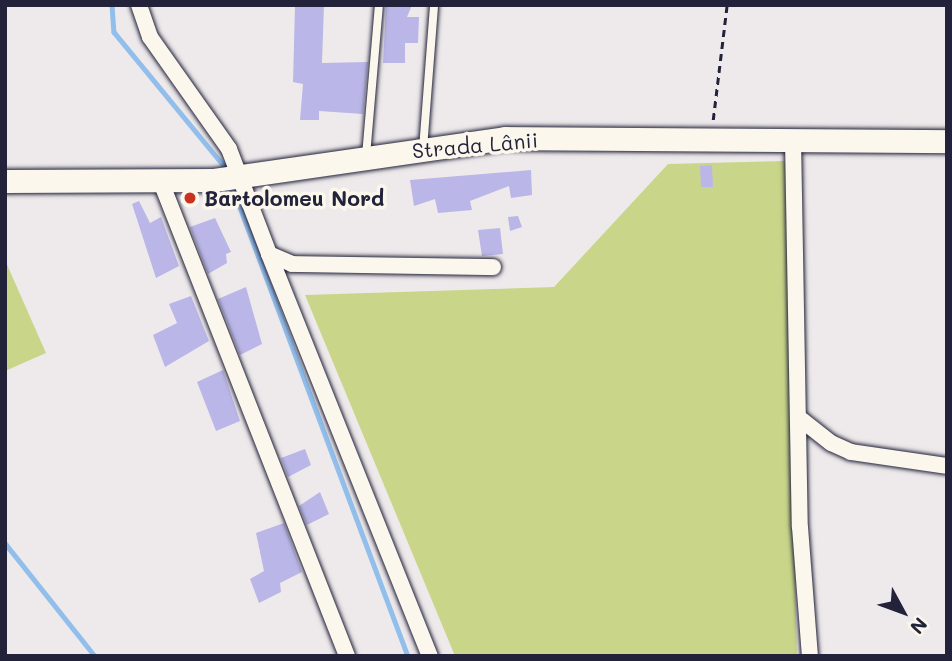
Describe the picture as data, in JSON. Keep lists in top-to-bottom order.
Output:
{
  "streets": {
    "main road": ["Strada Lânii"]
  },
  "places": ["Bartolomeu Nord"],
  "north": "bottom right"
}
